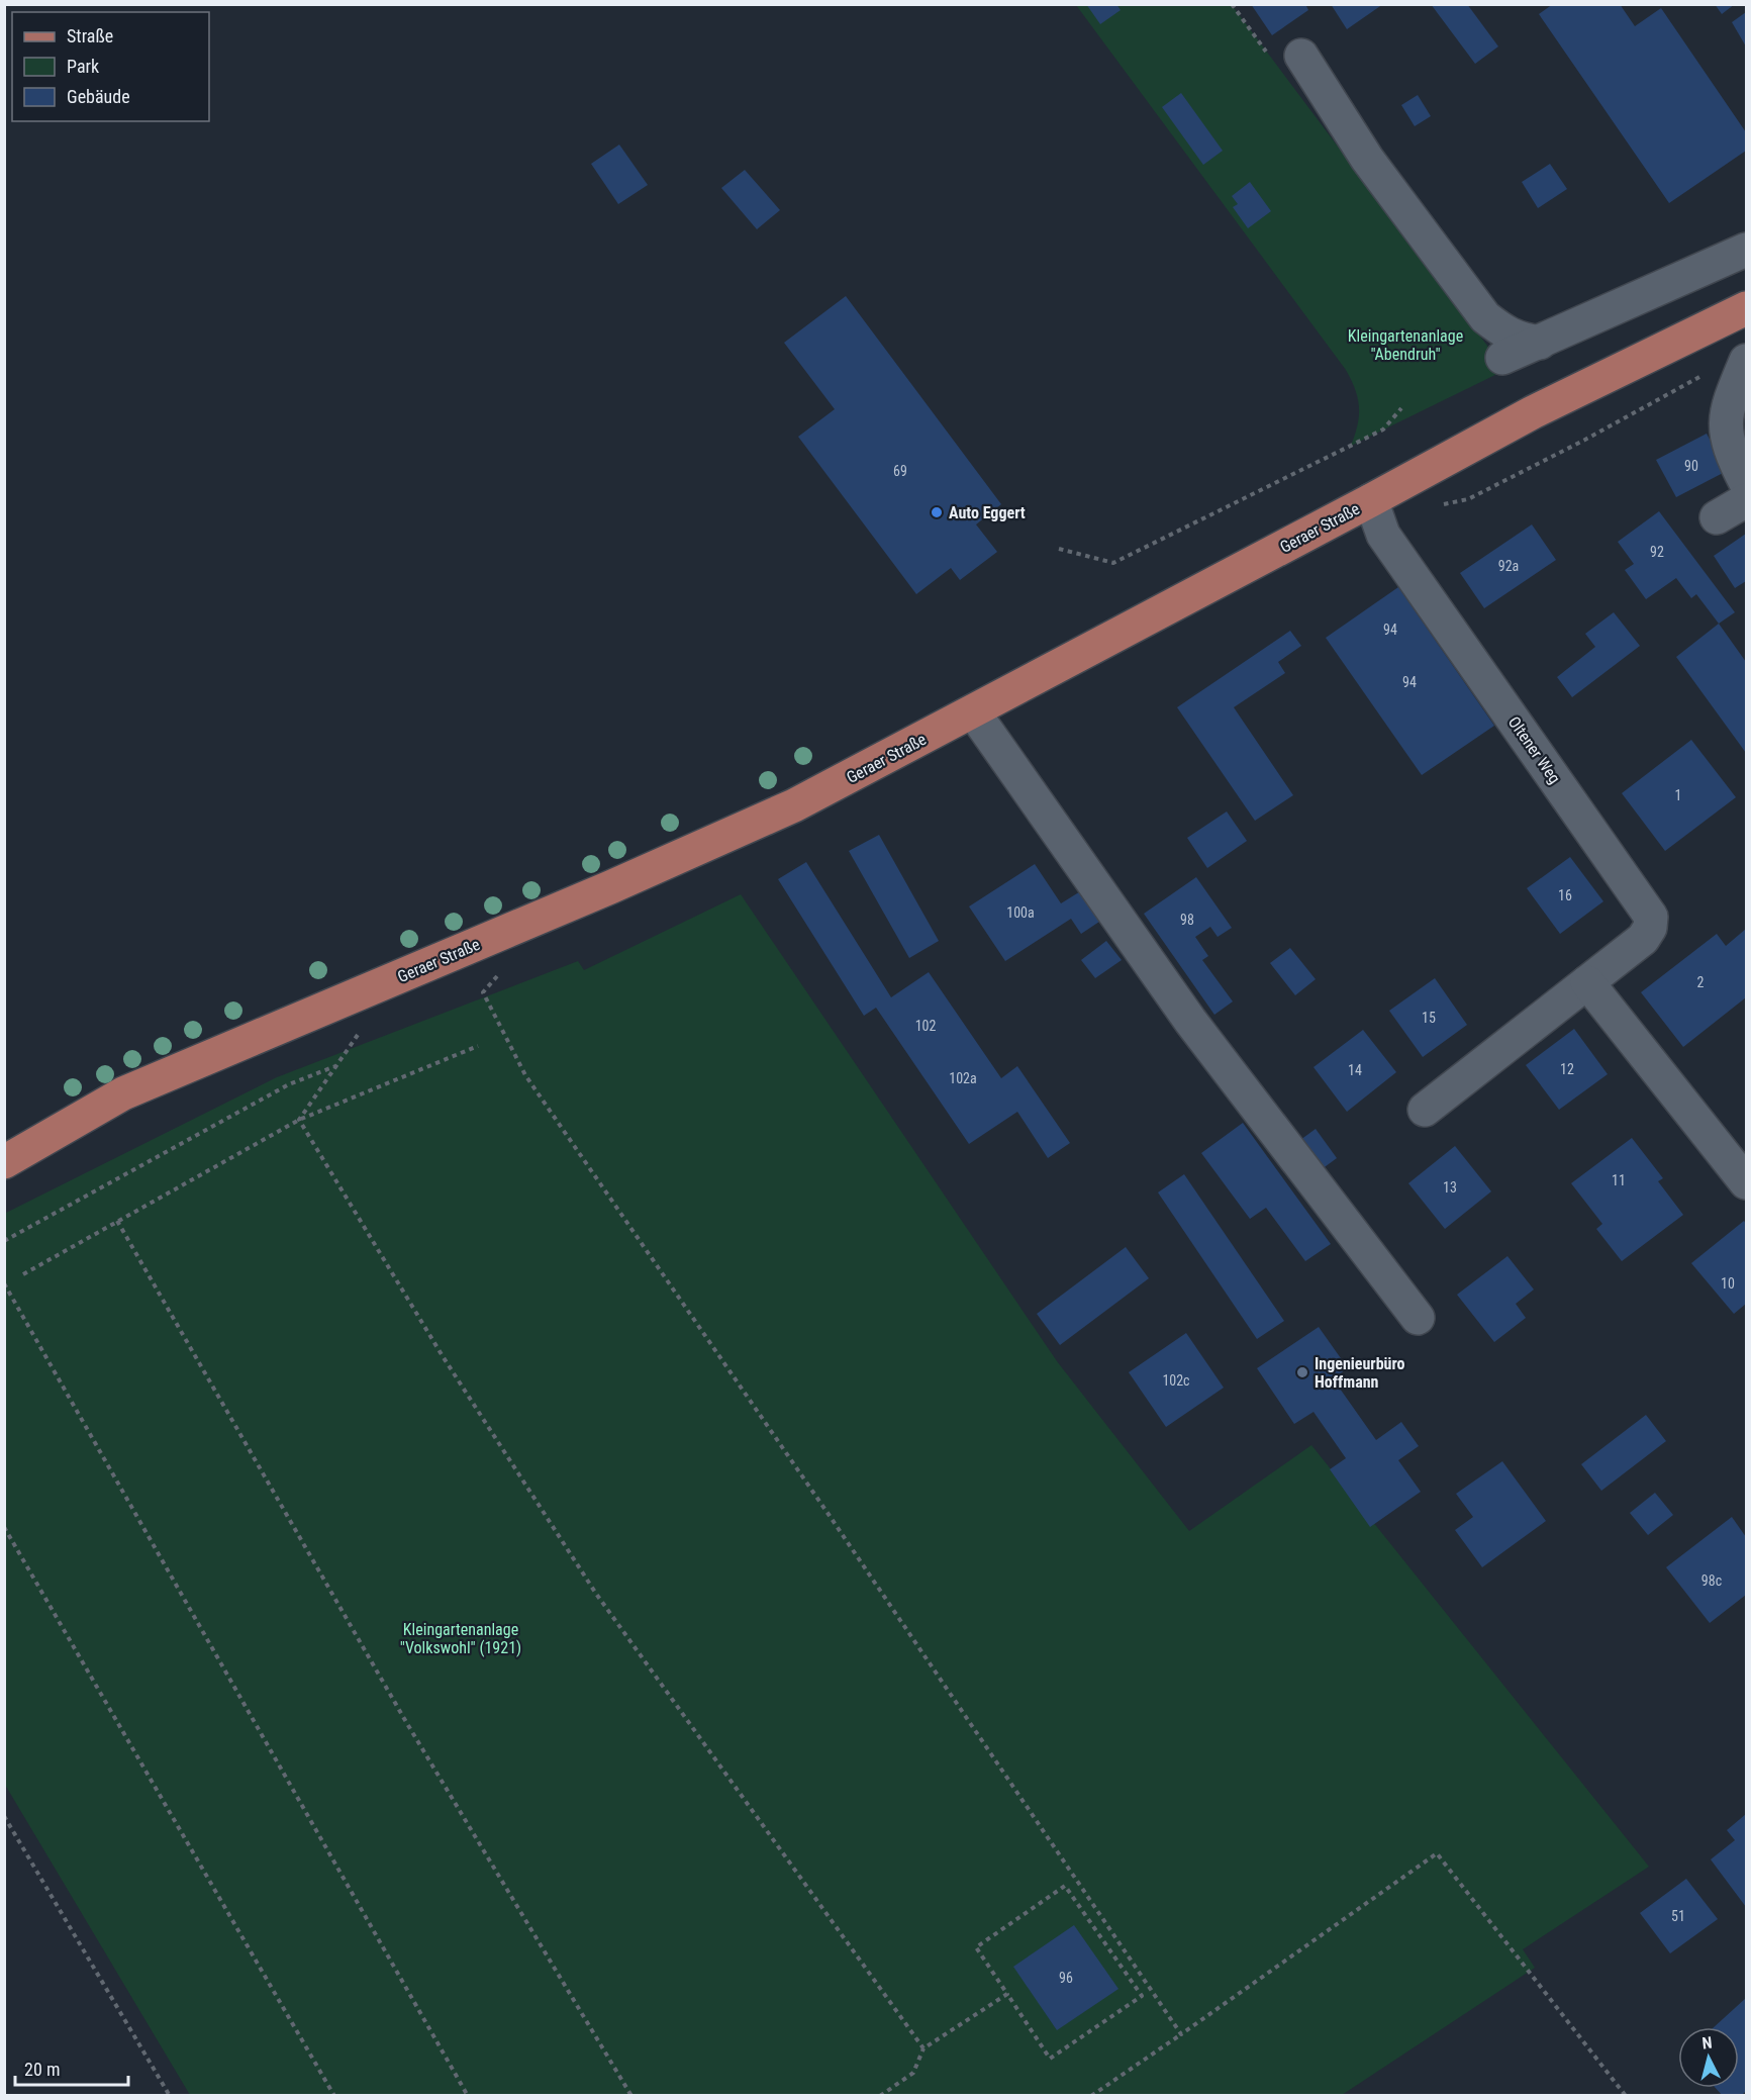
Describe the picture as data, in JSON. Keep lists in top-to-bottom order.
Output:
{
  "streets": {
    "main road": ["Geraer Straße"],
    "street": ["Oltener Weg"]
  },
  "crossings": [
    ["Geraer Straße", "Oltener Weg"]
  ],
  "parks": ["Kleingartenanlage \"Abendruh\"", "Kleingartenanlage \"Volkswohl\" (1921)"],
  "places": ["Auto Eggert", "Ingenieurbüro Hoffmann"],
  "house_numbers": [
    "90",
    "69",
    "92",
    "92a",
    "94",
    "94",
    "1",
    "16",
    "100a",
    "98",
    "2",
    "15",
    "102",
    "12",
    "14",
    "102a",
    "11",
    "13",
    "10",
    "102c",
    "98c",
    "51",
    "96"
  ],
  "legend": ["Straße", "Park", "Gebäude"],
  "scale_bar": "20 m",
  "north": "top"
}
